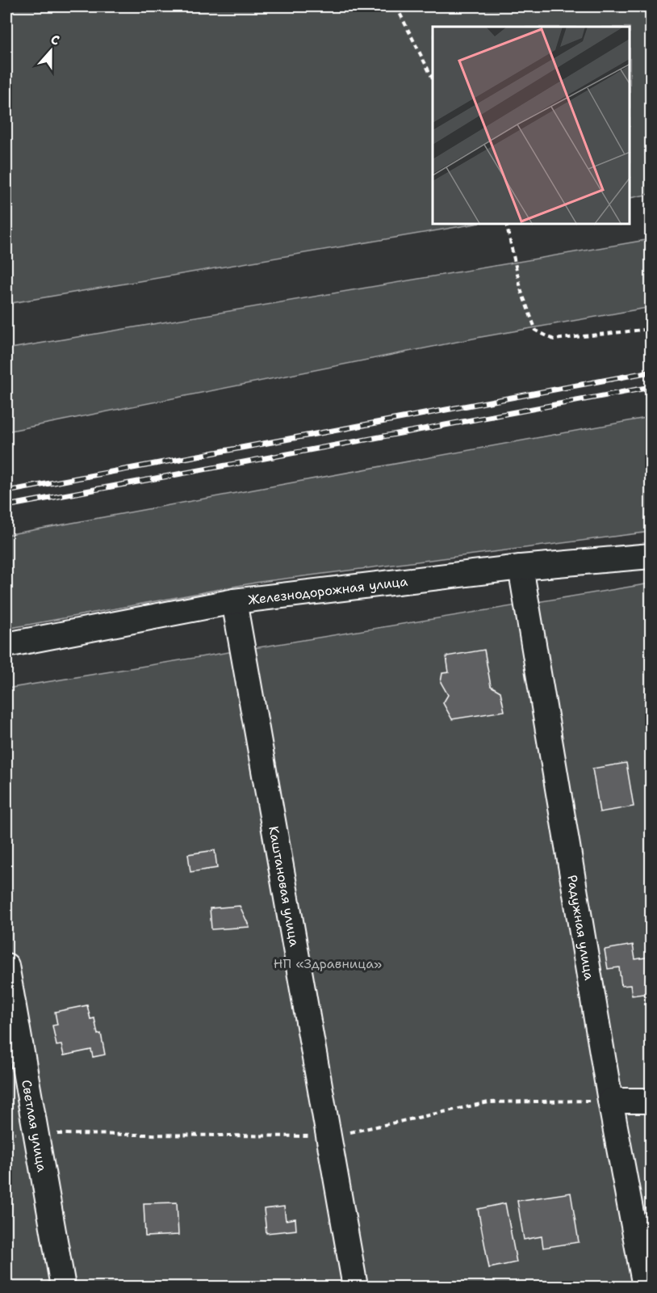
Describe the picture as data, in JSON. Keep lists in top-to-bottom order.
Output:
{
  "streets": {
    "street": [
      "Железнодорожная улица",
      "Каштановая улица",
      "Радужная улица",
      "Светлая улица"
    ]
  },
  "crossings": [
    ["Железнодорожная улица", "Каштановая улица"],
    ["Железнодорожная улица", "Радужная улица"]
  ],
  "parks": ["НП «Здравница»"],
  "north": "top"
}
